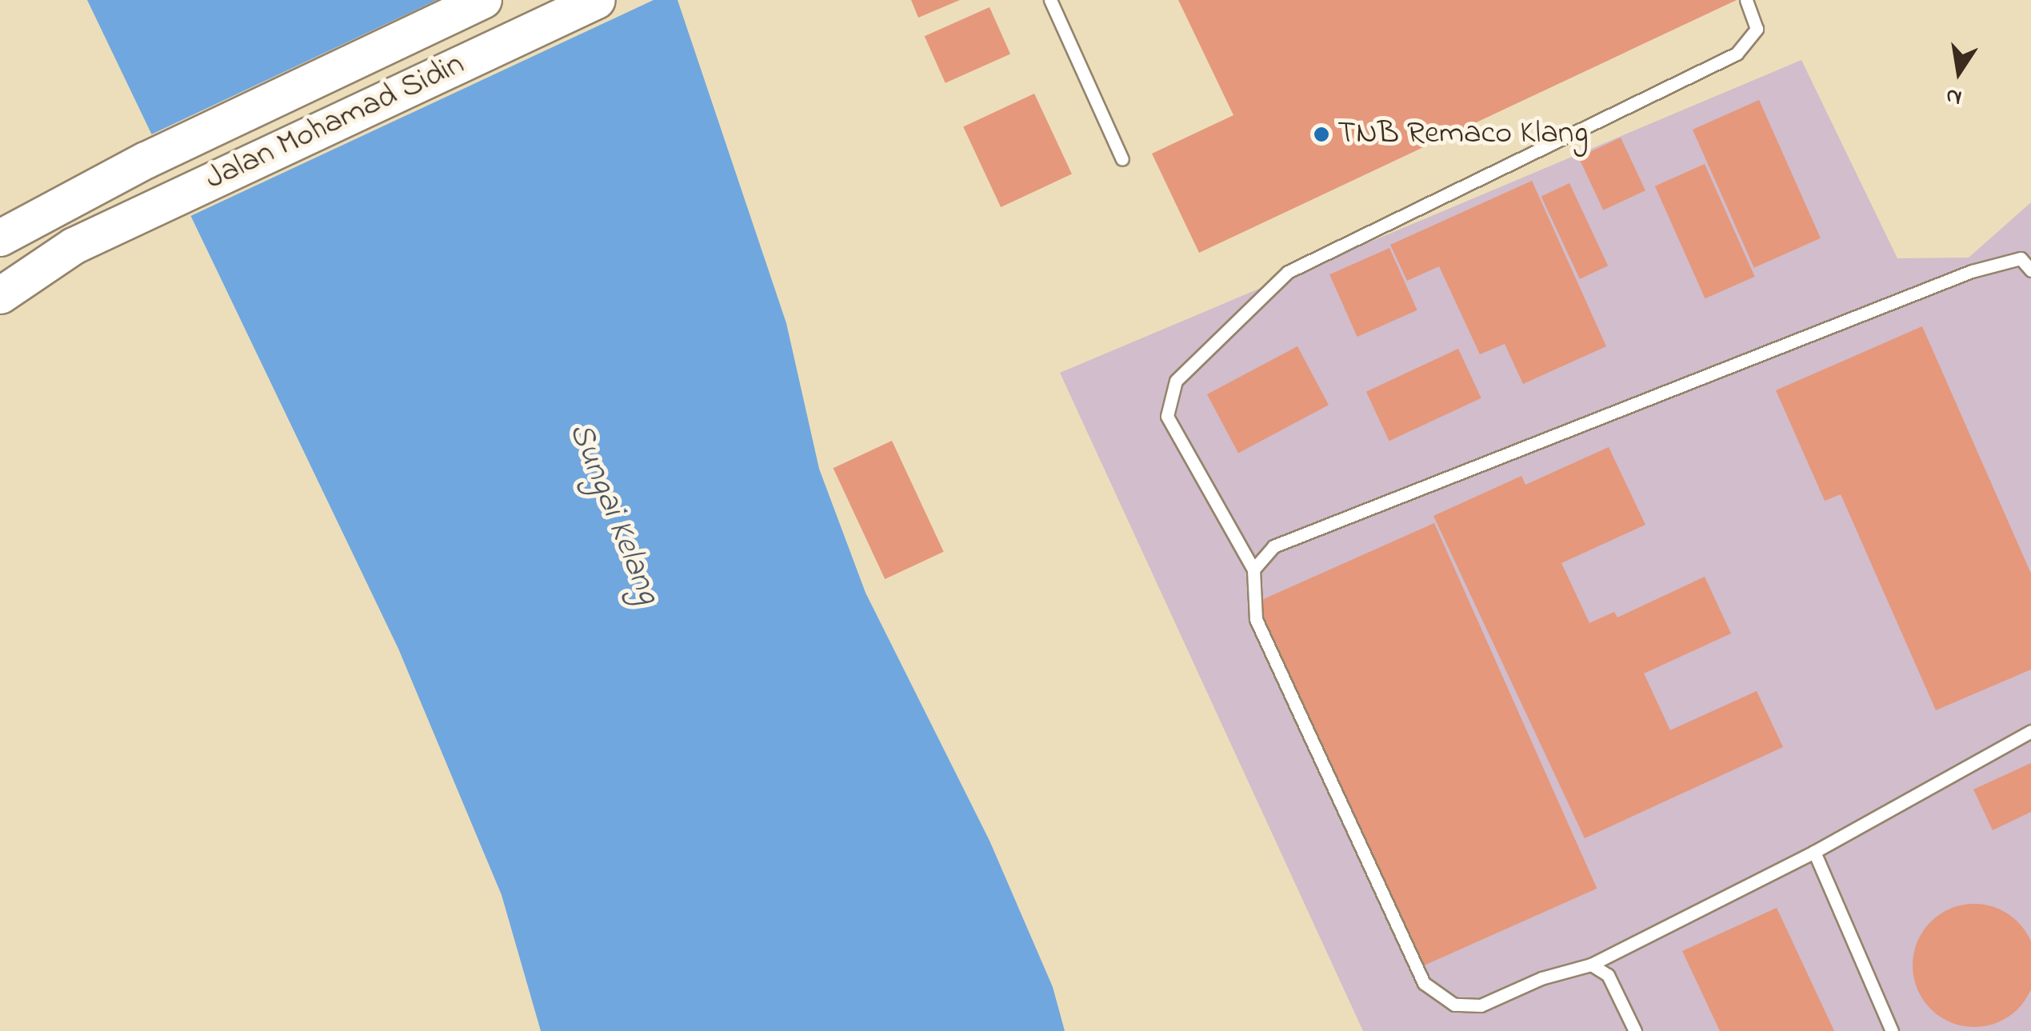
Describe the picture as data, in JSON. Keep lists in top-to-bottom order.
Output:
{
  "streets": {
    "main road": ["Jalan Mohamad Sidin"]
  },
  "water": ["Sungai Kelang"],
  "places": ["TNB Remaco Klang"],
  "north": "bottom"
}
